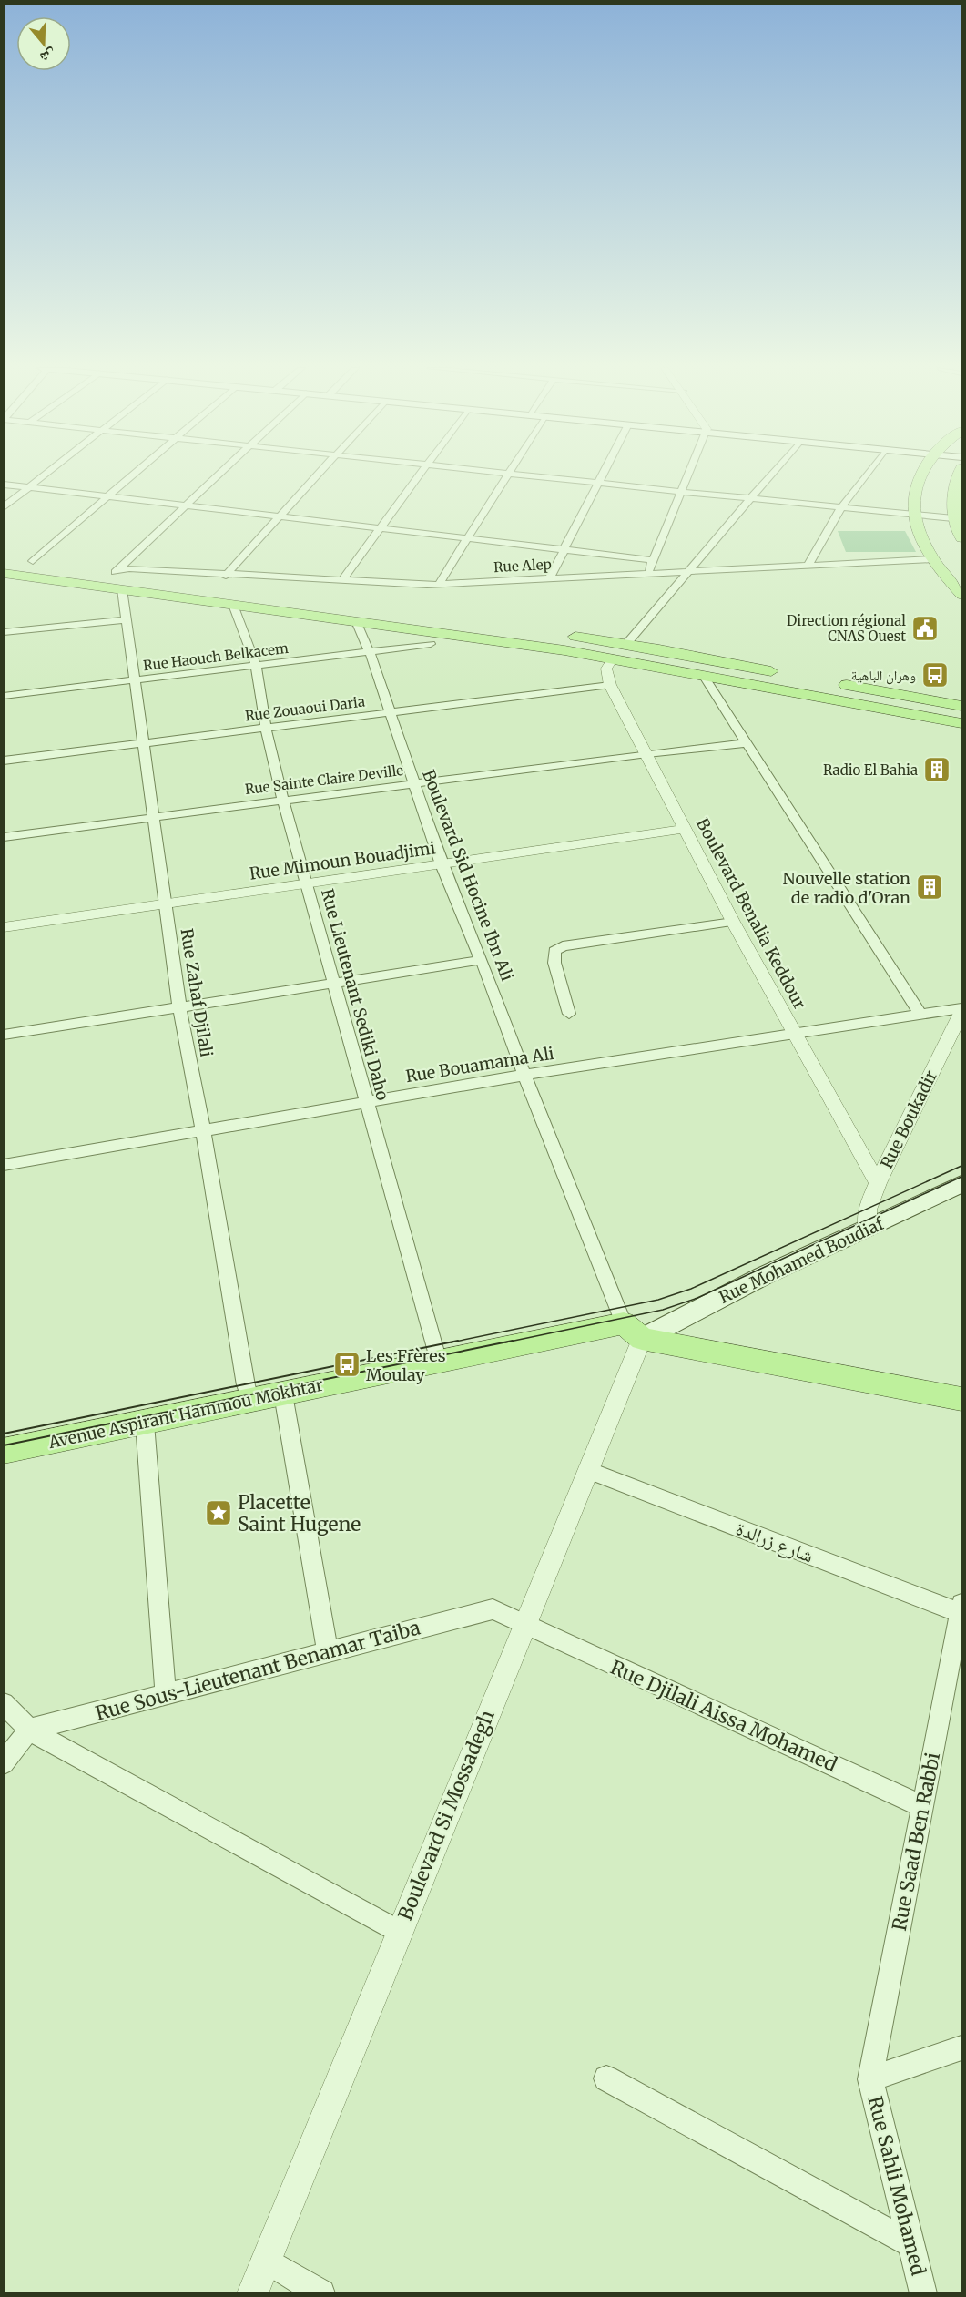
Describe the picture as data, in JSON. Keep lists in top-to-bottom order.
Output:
{
  "streets": {
    "main road": ["Rue Mohamed Boudiaf", "Avenue Aspirant Hammou Mokhtar"],
    "street": [
      "Rue Alep",
      "Rue Haouch Belkacem",
      "Rue Zouaoui Daria",
      "Rue Sainte Claire Deville",
      "Rue Mimoun Bouadjimi",
      "Boulevard Sid Hocine Ibn Ali",
      "Boulevard Benalia Keddour",
      "Rue Zahaf Djilali",
      "Rue Lieutenant Sediki Daho",
      "Rue Bouamama Ali",
      "Rue Boukadir",
      "شارع زرالدة",
      "Rue Sous-Lieutenant Benamar Taiba",
      "Rue Djilali Aissa Mohamed",
      "Boulevard Si Mossadegh",
      "Rue Saad Ben Rabbi",
      "Rue Sahli Mohamed"
    ]
  },
  "crossings": [
    ["Rue Haouch Belkacem", "Boulevard Sid Hocine Ibn Ali"],
    ["Rue Haouch Belkacem", "Rue Zahaf Djilali"],
    ["Rue Haouch Belkacem", "Rue Lieutenant Sediki Daho"],
    ["Rue Zouaoui Daria", "Boulevard Sid Hocine Ibn Ali"],
    ["Rue Zouaoui Daria", "Boulevard Benalia Keddour"],
    ["Rue Zouaoui Daria", "Rue Zahaf Djilali"],
    ["Rue Zouaoui Daria", "Rue Lieutenant Sediki Daho"],
    ["Rue Sainte Claire Deville", "Boulevard Sid Hocine Ibn Ali"],
    ["Rue Sainte Claire Deville", "Boulevard Benalia Keddour"],
    ["Rue Sainte Claire Deville", "Rue Zahaf Djilali"],
    ["Rue Sainte Claire Deville", "Rue Lieutenant Sediki Daho"],
    ["Rue Mimoun Bouadjimi", "Boulevard Sid Hocine Ibn Ali"],
    ["Rue Mimoun Bouadjimi", "Boulevard Benalia Keddour"],
    ["Rue Mimoun Bouadjimi", "Rue Zahaf Djilali"],
    ["Rue Mimoun Bouadjimi", "Rue Lieutenant Sediki Daho"],
    ["Boulevard Sid Hocine Ibn Ali", "Rue Bouamama Ali"],
    ["Boulevard Sid Hocine Ibn Ali", "Rue Mohamed Boudiaf"],
    ["Boulevard Sid Hocine Ibn Ali", "Avenue Aspirant Hammou Mokhtar"],
    ["Boulevard Sid Hocine Ibn Ali", "Boulevard Si Mossadegh"],
    ["Boulevard Benalia Keddour", "Rue Bouamama Ali"],
    ["Boulevard Benalia Keddour", "Rue Boukadir"],
    ["Rue Zahaf Djilali", "Rue Bouamama Ali"],
    ["Rue Zahaf Djilali", "Avenue Aspirant Hammou Mokhtar"],
    ["Rue Lieutenant Sediki Daho", "Rue Bouamama Ali"],
    ["Rue Lieutenant Sediki Daho", "Avenue Aspirant Hammou Mokhtar"],
    ["Rue Boukadir", "Rue Mohamed Boudiaf"],
    ["Rue Mohamed Boudiaf", "Avenue Aspirant Hammou Mokhtar"],
    ["Rue Mohamed Boudiaf", "Boulevard Si Mossadegh"],
    ["Avenue Aspirant Hammou Mokhtar", "Boulevard Si Mossadegh"],
    ["شارع زرالدة", "Boulevard Si Mossadegh"],
    ["شارع زرالدة", "Rue Saad Ben Rabbi"],
    ["Rue Sous-Lieutenant Benamar Taiba", "Rue Djilali Aissa Mohamed"],
    ["Rue Sous-Lieutenant Benamar Taiba", "Boulevard Si Mossadegh"],
    ["Rue Djilali Aissa Mohamed", "Boulevard Si Mossadegh"],
    ["Rue Djilali Aissa Mohamed", "Rue Saad Ben Rabbi"],
    ["Rue Saad Ben Rabbi", "Rue Sahli Mohamed"]
  ],
  "places": {
    "public building": ["Direction régional CNAS Ouest"],
    "bus stop": ["وهران الباهية", "Les Frères Moulay"],
    "building": ["Radio El Bahia", "Nouvelle station de radio d'Oran"],
    "place": ["Placette Saint Hugene"]
  },
  "north": "bottom"
}
